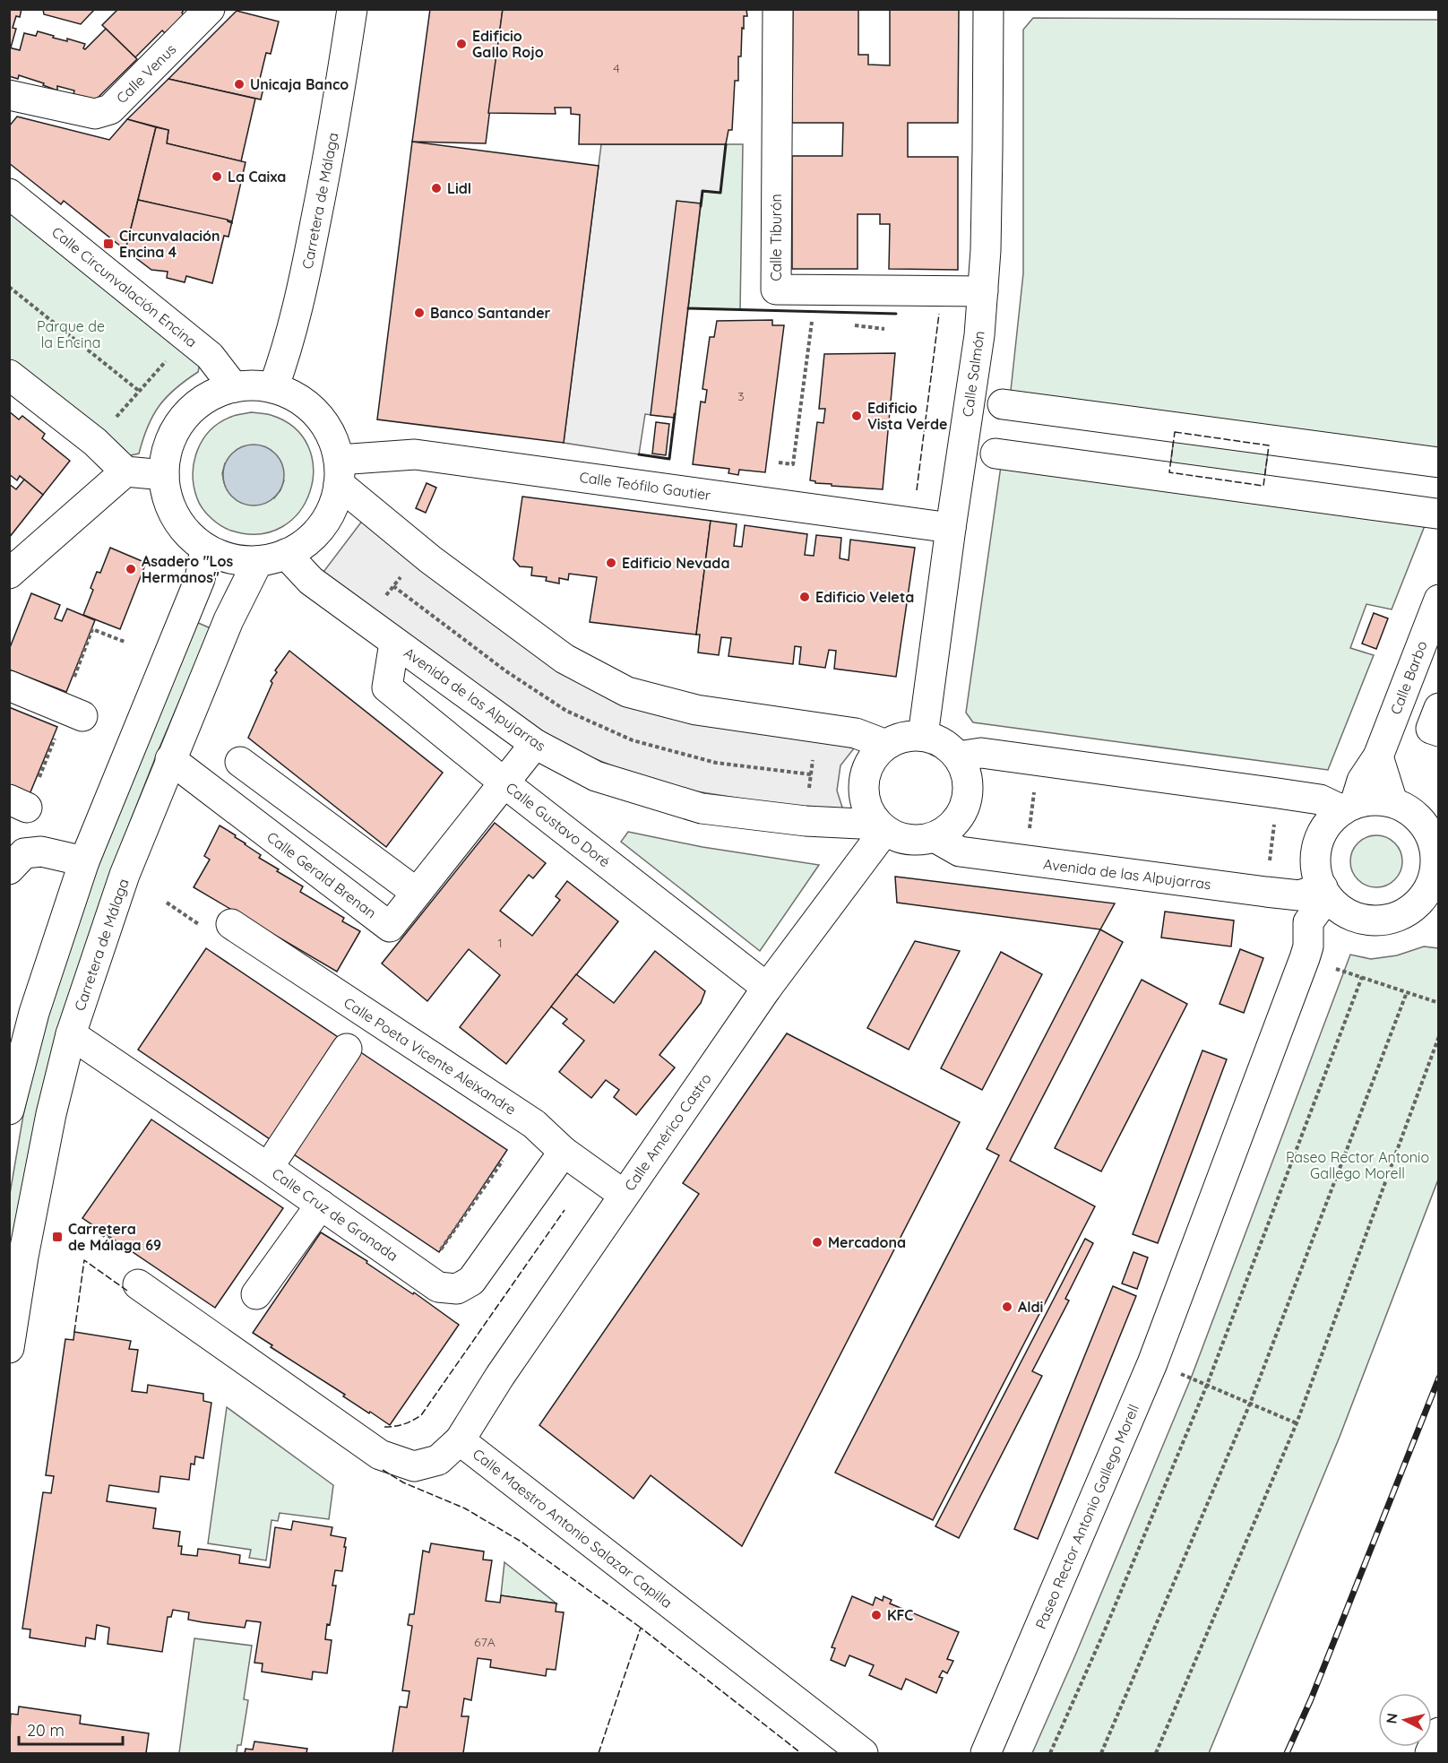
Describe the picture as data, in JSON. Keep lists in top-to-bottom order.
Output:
{
  "streets": {
    "street": [
      "Calle Venus",
      "Carretera de Málaga",
      "Calle Tiburón",
      "Calle Circunvalación Encina",
      "Calle Salmón",
      "Calle Teófilo Gautier",
      "Calle Barbo",
      "Avenida de las Alpujarras",
      "Calle Gustavo Doré",
      "Calle Gerald Brenan",
      "Calle Poeta Vicente Aleixandre",
      "Calle Américo Castro",
      "Calle Cruz de Granada",
      "Paseo Rector Antonio Gallego Morell",
      "Calle Maestro Antonio Salazar Capilla"
    ]
  },
  "crossings": [
    ["Carretera de Málaga", "Calle Circunvalación Encina"],
    ["Carretera de Málaga", "Calle Teófilo Gautier"],
    ["Carretera de Málaga", "Avenida de las Alpujarras"],
    ["Carretera de Málaga", "Calle Gerald Brenan"],
    ["Carretera de Málaga", "Calle Cruz de Granada"],
    ["Calle Tiburón", "Calle Salmón"],
    ["Calle Circunvalación Encina", "Calle Teófilo Gautier"],
    ["Calle Circunvalación Encina", "Avenida de las Alpujarras"],
    ["Calle Salmón", "Calle Teófilo Gautier"],
    ["Calle Salmón", "Avenida de las Alpujarras"],
    ["Calle Salmón", "Calle Américo Castro"],
    ["Calle Teófilo Gautier", "Avenida de las Alpujarras"],
    ["Calle Barbo", "Avenida de las Alpujarras"],
    ["Calle Barbo", "Paseo Rector Antonio Gallego Morell"],
    ["Avenida de las Alpujarras", "Calle Gustavo Doré"],
    ["Avenida de las Alpujarras", "Calle Gerald Brenan"],
    ["Avenida de las Alpujarras", "Calle Américo Castro"],
    ["Avenida de las Alpujarras", "Paseo Rector Antonio Gallego Morell"],
    ["Calle Gustavo Doré", "Calle Gerald Brenan"],
    ["Calle Gustavo Doré", "Calle Américo Castro"],
    ["Calle Poeta Vicente Aleixandre", "Calle Américo Castro"],
    ["Calle Poeta Vicente Aleixandre", "Calle Cruz de Granada"],
    ["Calle Américo Castro", "Calle Maestro Antonio Salazar Capilla"]
  ],
  "parks": ["Parque de la Encina", "Paseo Rector Antonio Gallego Morell"],
  "places": {
    "other": [
      "Edificio Gallo Rojo",
      "Unicaja Banco",
      "La Caixa",
      "Lidl",
      "Banco Santander",
      "Edificio Vista Verde",
      "Edificio Nevada",
      "Asadero \"Los Hermanos\"",
      "Edificio Veleta",
      "Mercadona",
      "Aldi",
      "KFC"
    ],
    "transit": ["Circunvalación Encina 4", "Carretera de Málaga 69"]
  },
  "house_numbers": [
    "4",
    "3",
    "1",
    "67A"
  ],
  "scale_bar": "20 m",
  "north": "left"
}
